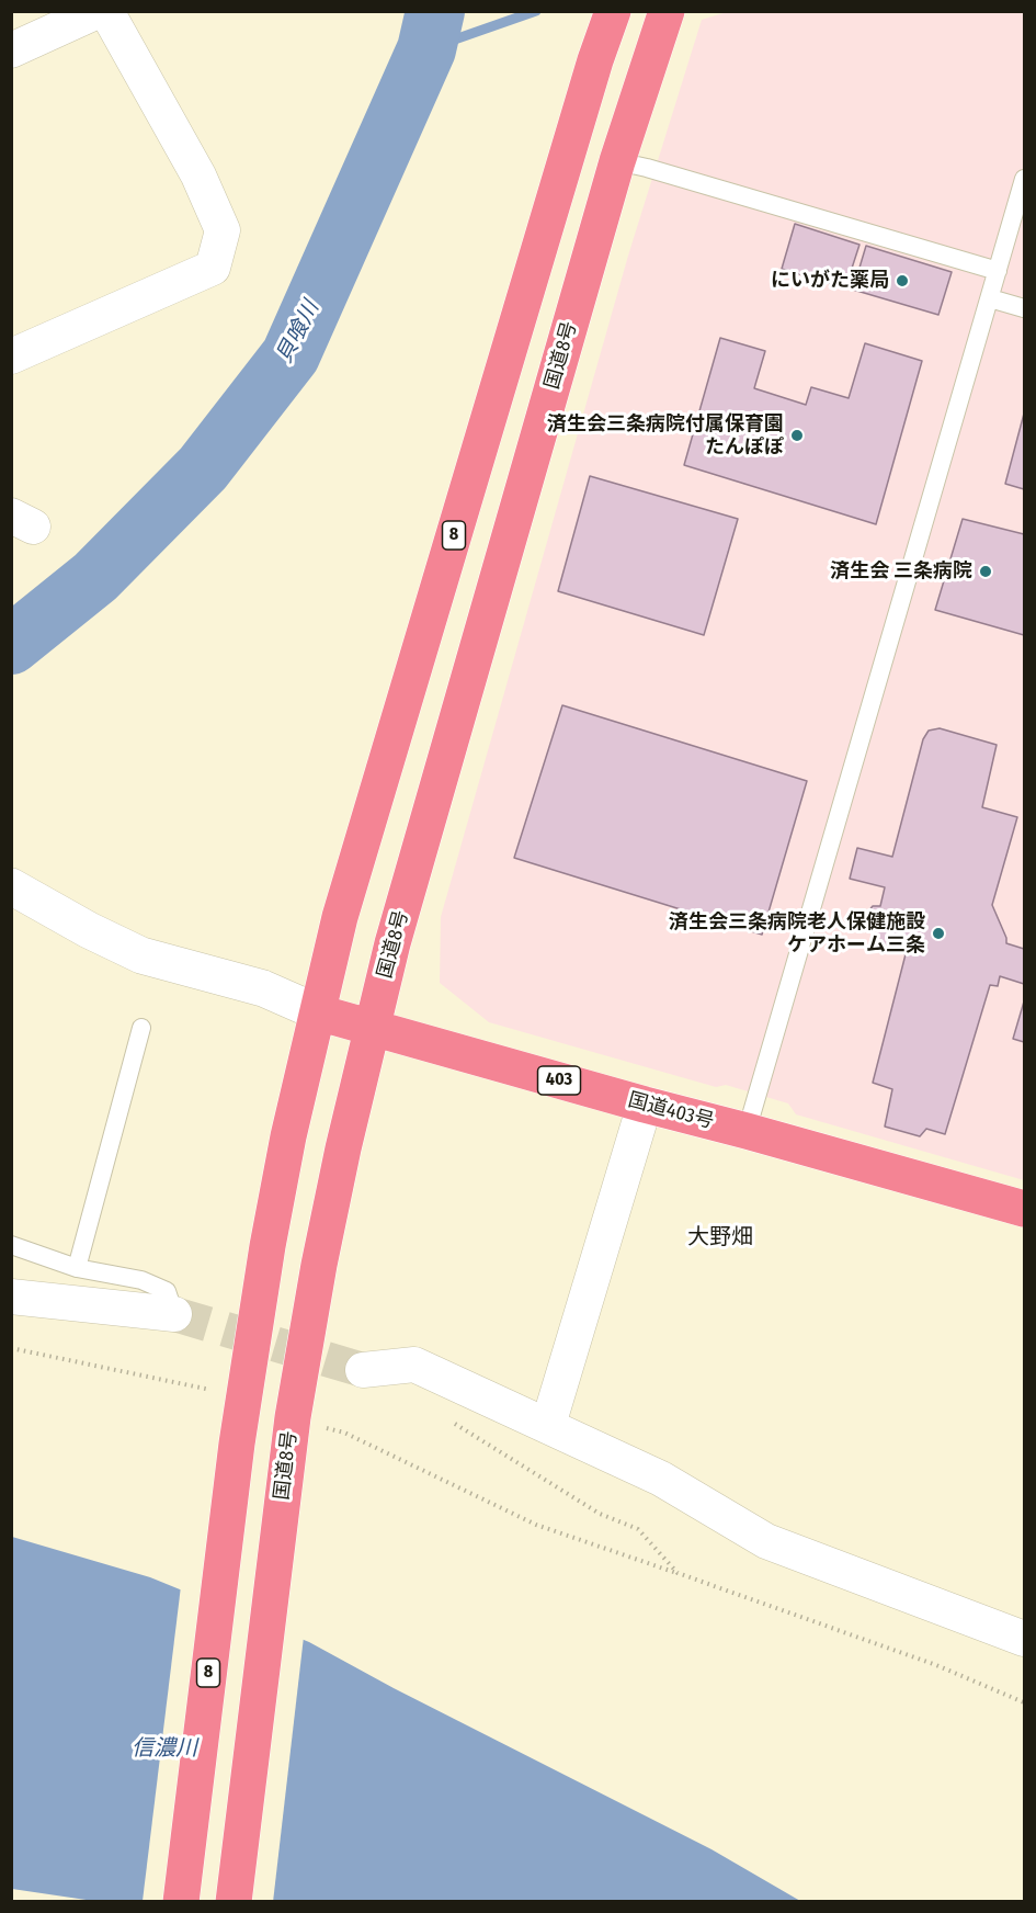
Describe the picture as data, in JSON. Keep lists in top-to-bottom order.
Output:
{
  "streets": {
    "highway": [
      "国道8号",
      "8",
      "403",
      "国道403号"
    ]
  },
  "crossings": [
    ["国道8号", "国道403号"],
    ["8", "国道403号"]
  ],
  "districts": ["大野畑"],
  "water": ["貝喰川", "信濃川"],
  "places": [
    "にいがた薬局",
    "済生会三条病院付属保育園 たんぽぽ",
    "済生会 三条病院",
    "済生会三条病院老人保健施設 ケアホーム三条"
  ]
}
